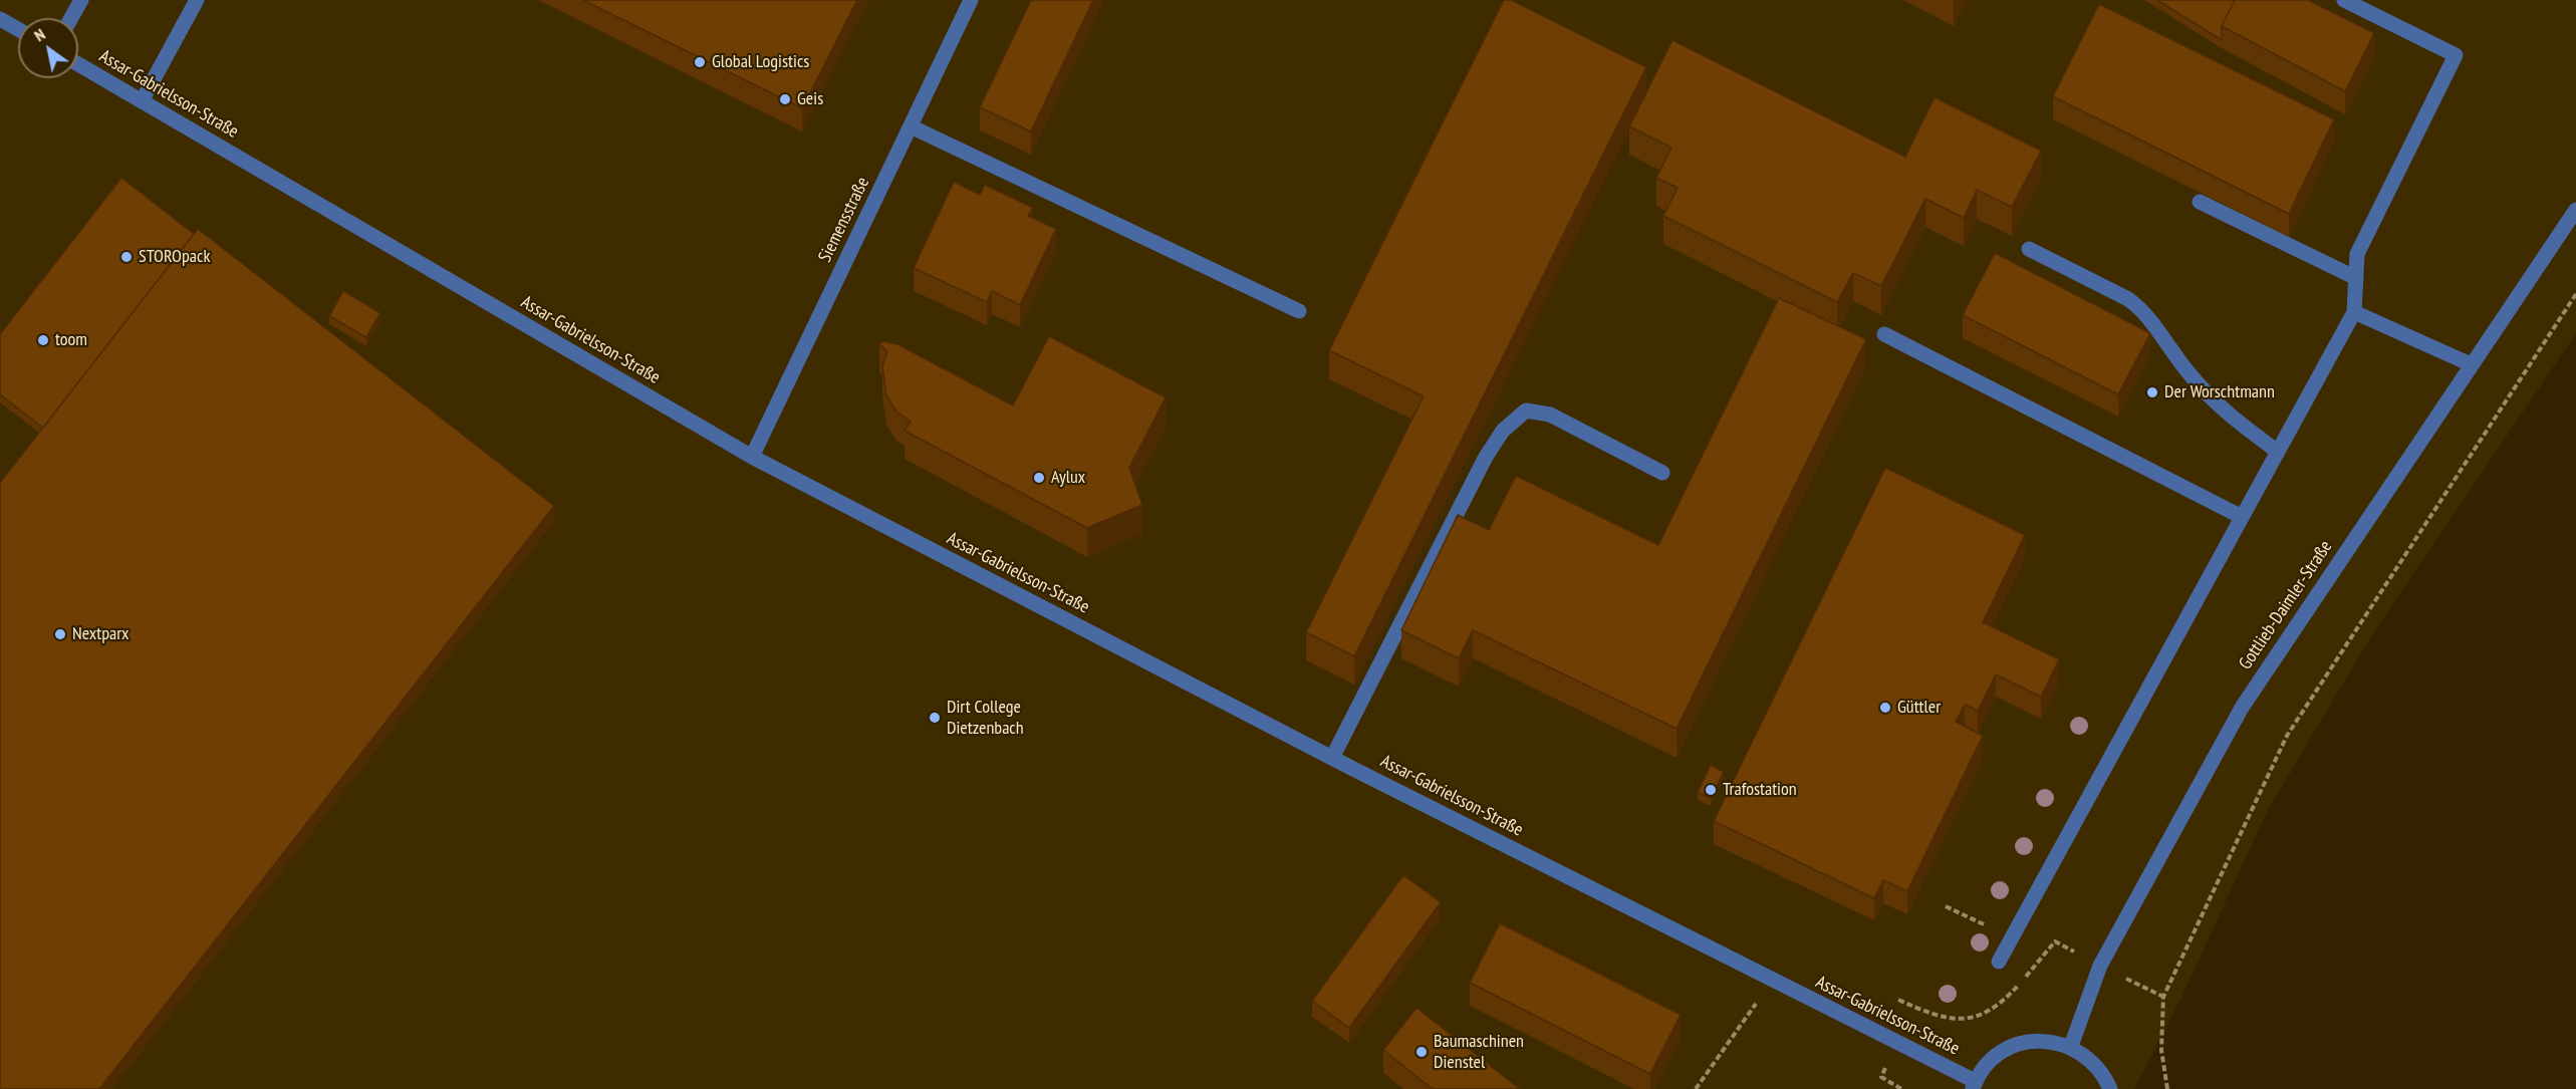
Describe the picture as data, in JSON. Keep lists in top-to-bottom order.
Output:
{
  "streets": {
    "street": ["Assar-Gabrielsson-Straße", "Siemensstraße", "Gottlieb-Daimler-Straße"]
  },
  "crossings": [
    ["Assar-Gabrielsson-Straße", "Siemensstraße"]
  ],
  "places": [
    "Global Logistics",
    "Geis",
    "STOROpack",
    "toom",
    "Der Worschtmann",
    "Aylux",
    "Nextparx",
    "Güttler",
    "Dirt College Dietzenbach",
    "Trafostation",
    "Baumaschinen Dienstel"
  ],
  "north": "top left"
}
